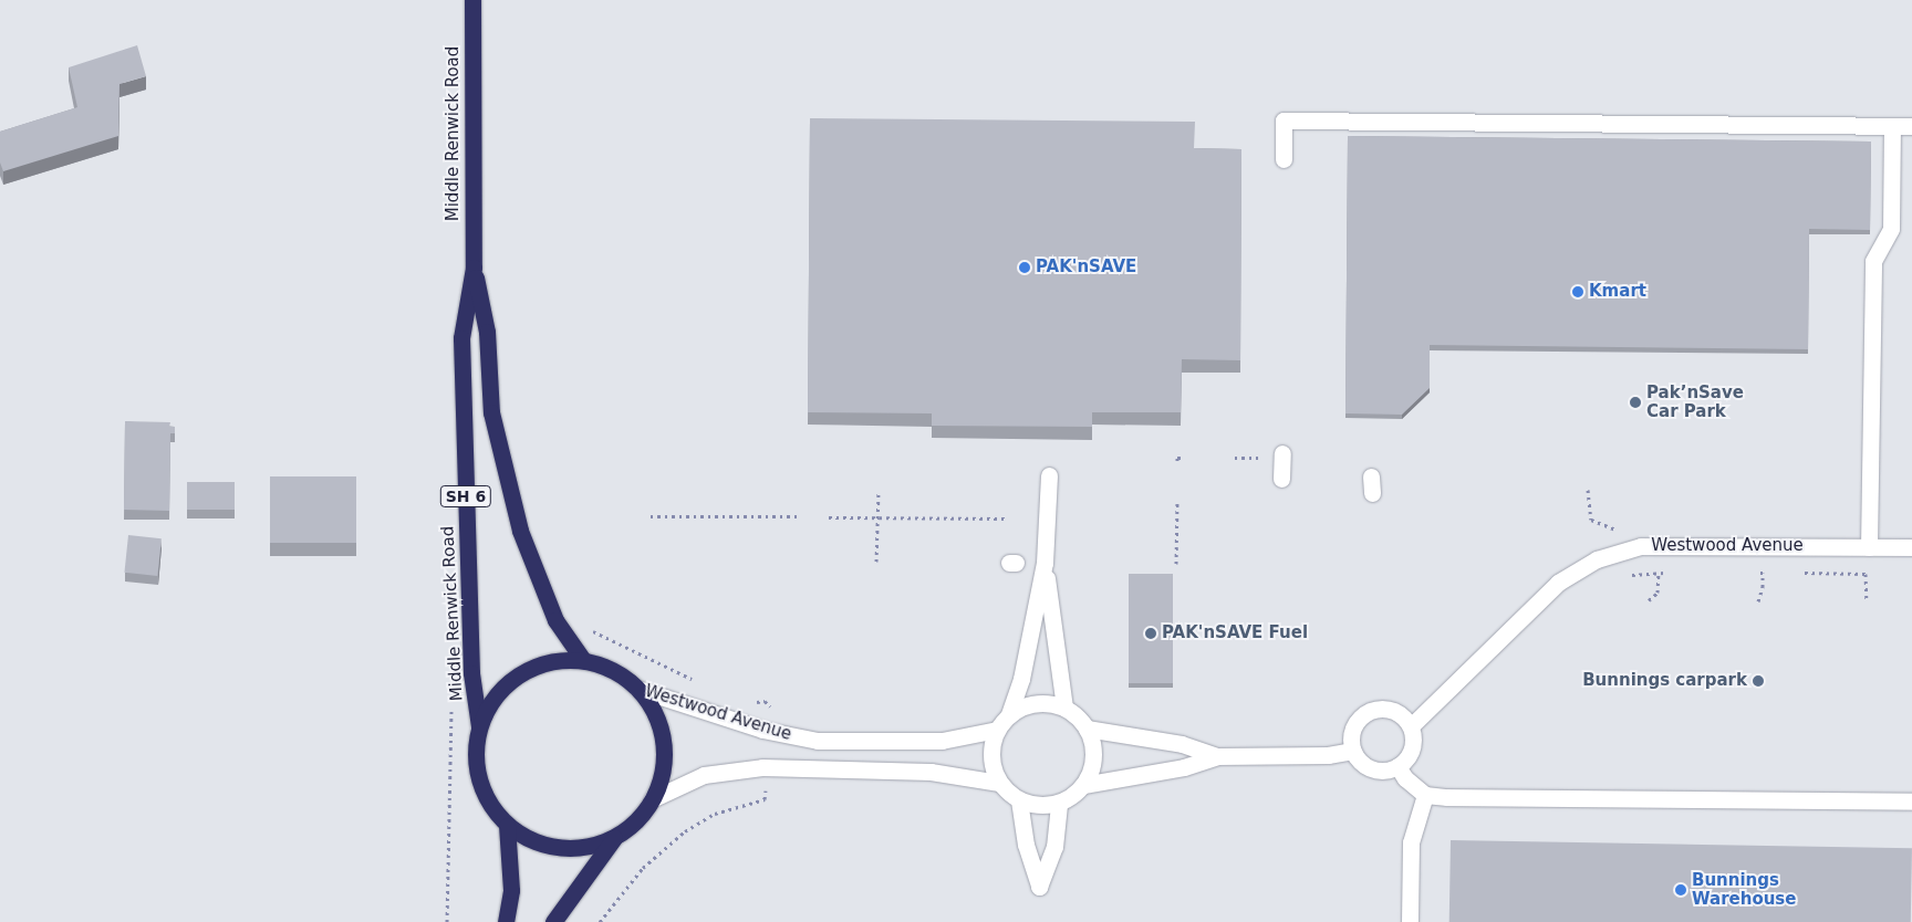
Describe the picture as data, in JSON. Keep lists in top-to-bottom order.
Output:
{
  "streets": {
    "highway": ["Middle Renwick Road", "SH 6"],
    "street": ["Westwood Avenue"]
  },
  "crossings": [
    ["Middle Renwick Road", "SH 6"],
    ["Middle Renwick Road", "Westwood Avenue"],
    ["SH 6", "Westwood Avenue"]
  ],
  "places": [
    "PAK'nSAVE",
    "Kmart",
    "Pak’nSave Car Park",
    "PAK'nSAVE Fuel",
    "Bunnings carpark",
    "Bunnings Warehouse"
  ]
}
